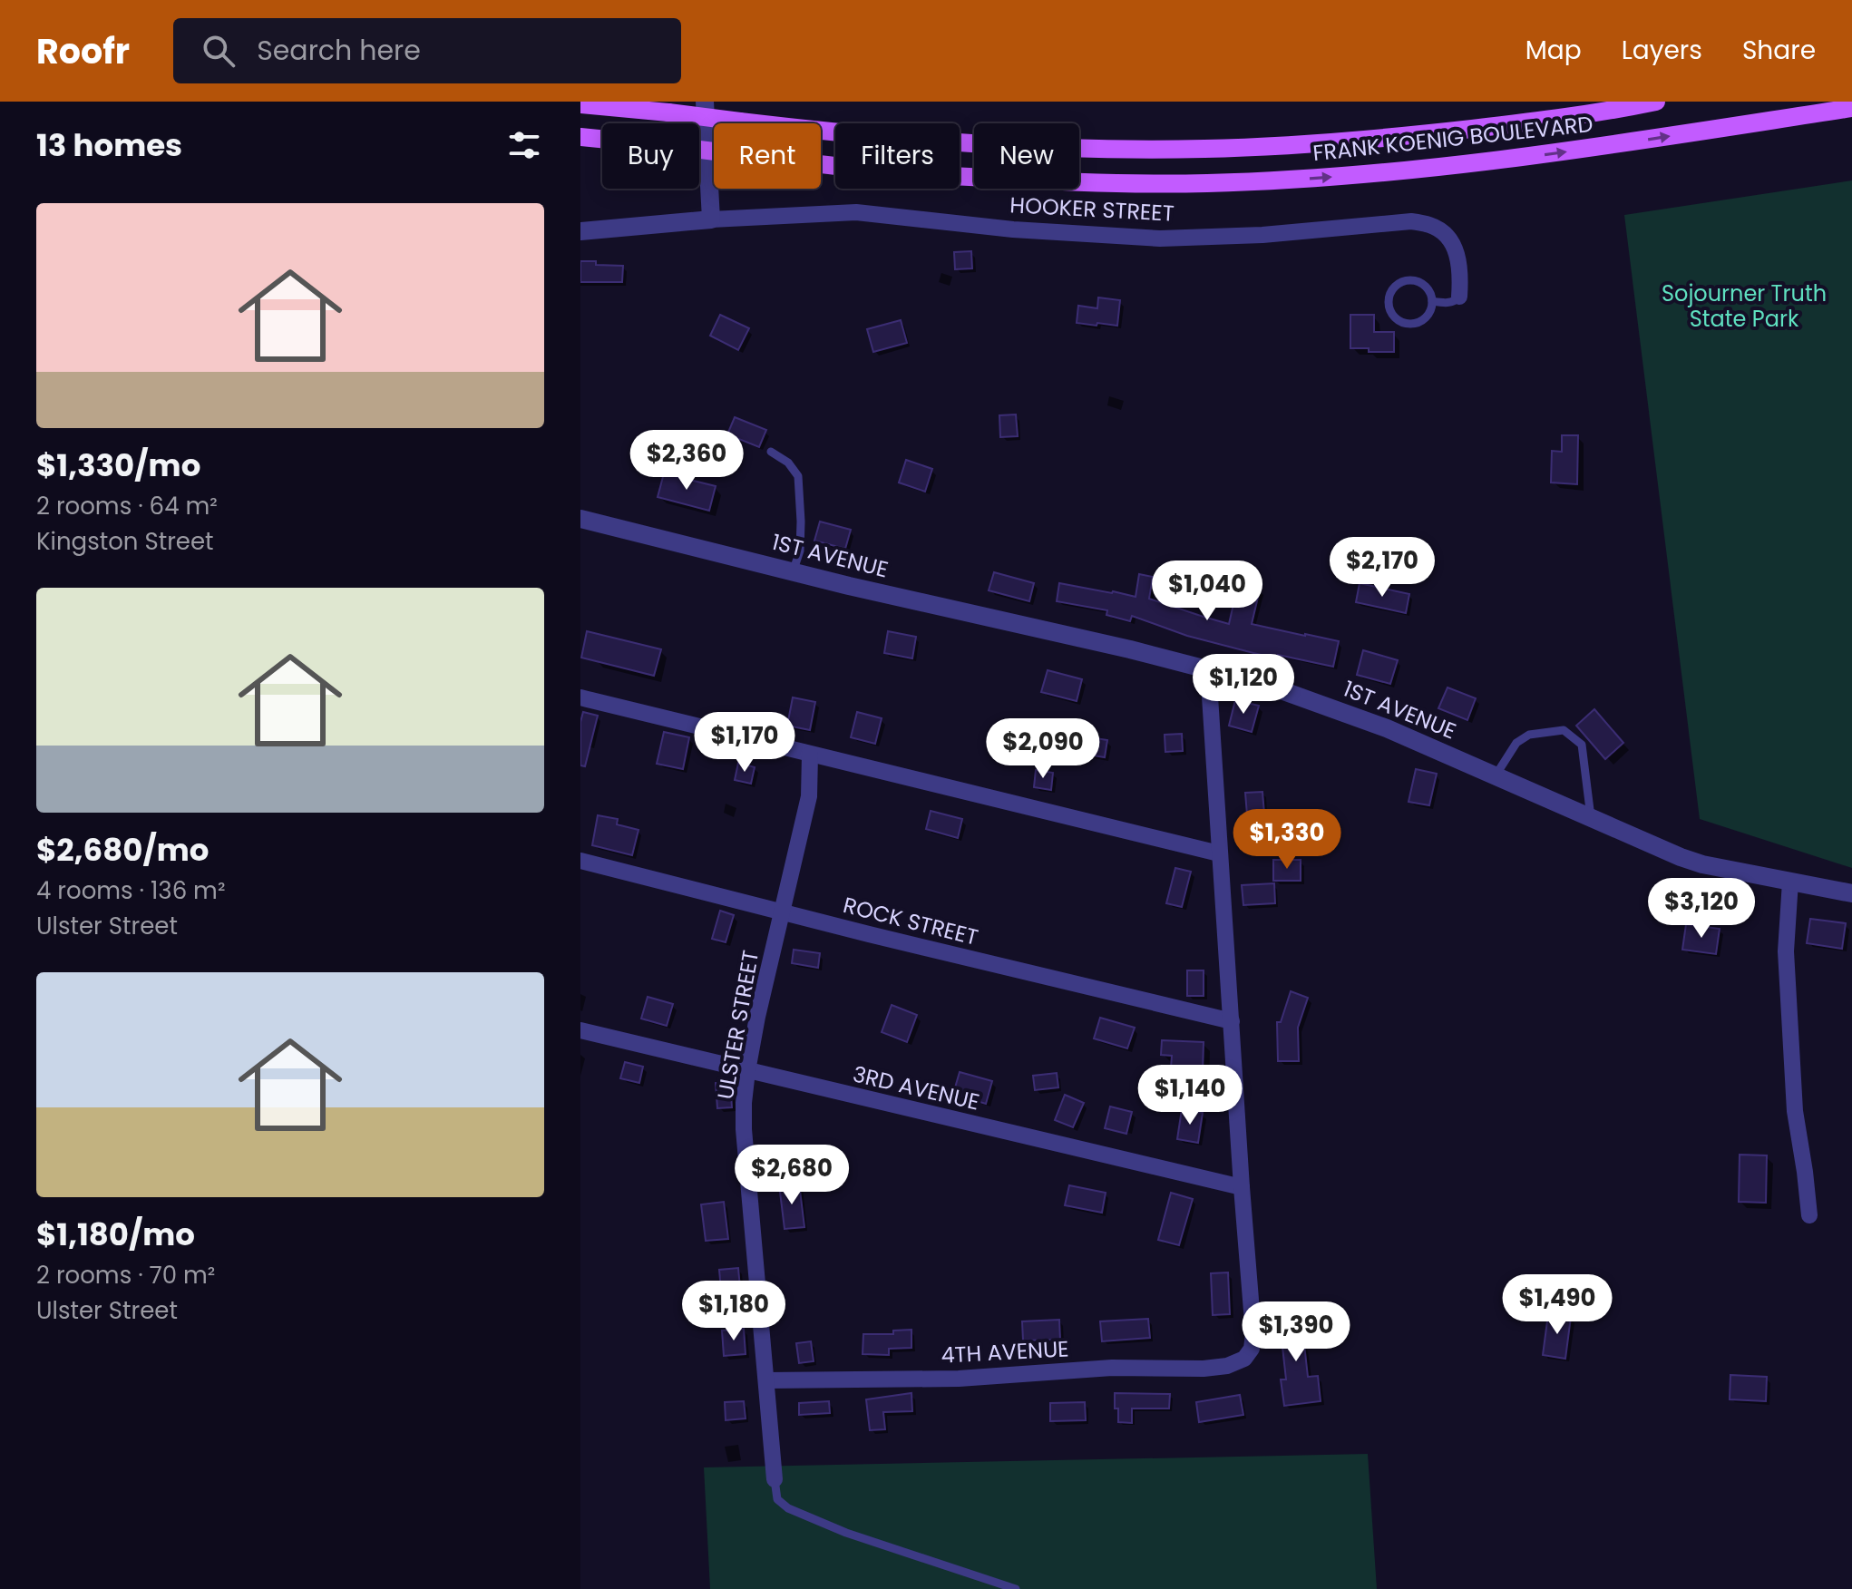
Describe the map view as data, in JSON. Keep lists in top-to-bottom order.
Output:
{
  "streets": {
    "main road": ["FRANK KOENIG BOULEVARD"],
    "street": [
      "HOOKER STREET",
      "1ST AVENUE",
      "ROCK STREET",
      "ULSTER STREET",
      "3RD AVENUE",
      "4TH AVENUE"
    ]
  },
  "crossings": [
    ["ROCK STREET", "ULSTER STREET"],
    ["ULSTER STREET", "3RD AVENUE"],
    ["ULSTER STREET", "4TH AVENUE"],
    ["3RD AVENUE", "4TH AVENUE"]
  ],
  "parks": ["Sojourner Truth State Park"],
  "page": {
    "header": "Roofr",
    "search": "Search here",
    "nav": ["Map", "Layers", "Share"],
    "heading": "13 homes",
    "chip": [
      "Buy",
      "Rent",
      "Filters",
      "New"
    ],
    "list": [
      {
        "name": "$1,330/mo",
        "note": "2 rooms · 64 m² · Kingston Street"
      },
      {
        "name": "$2,680/mo",
        "note": "4 rooms · 136 m² · Ulster Street"
      },
      {
        "name": "$1,180/mo",
        "note": "2 rooms · 70 m² · Ulster Street"
      }
    ],
    "price": [
      "$2,360",
      "$2,170",
      "$1,040",
      "$1,120",
      "$1,170",
      "$2,090",
      "$1,330",
      "$3,120",
      "$1,140",
      "$2,680",
      "$1,490",
      "$1,180",
      "$1,390"
    ]
  }
}
